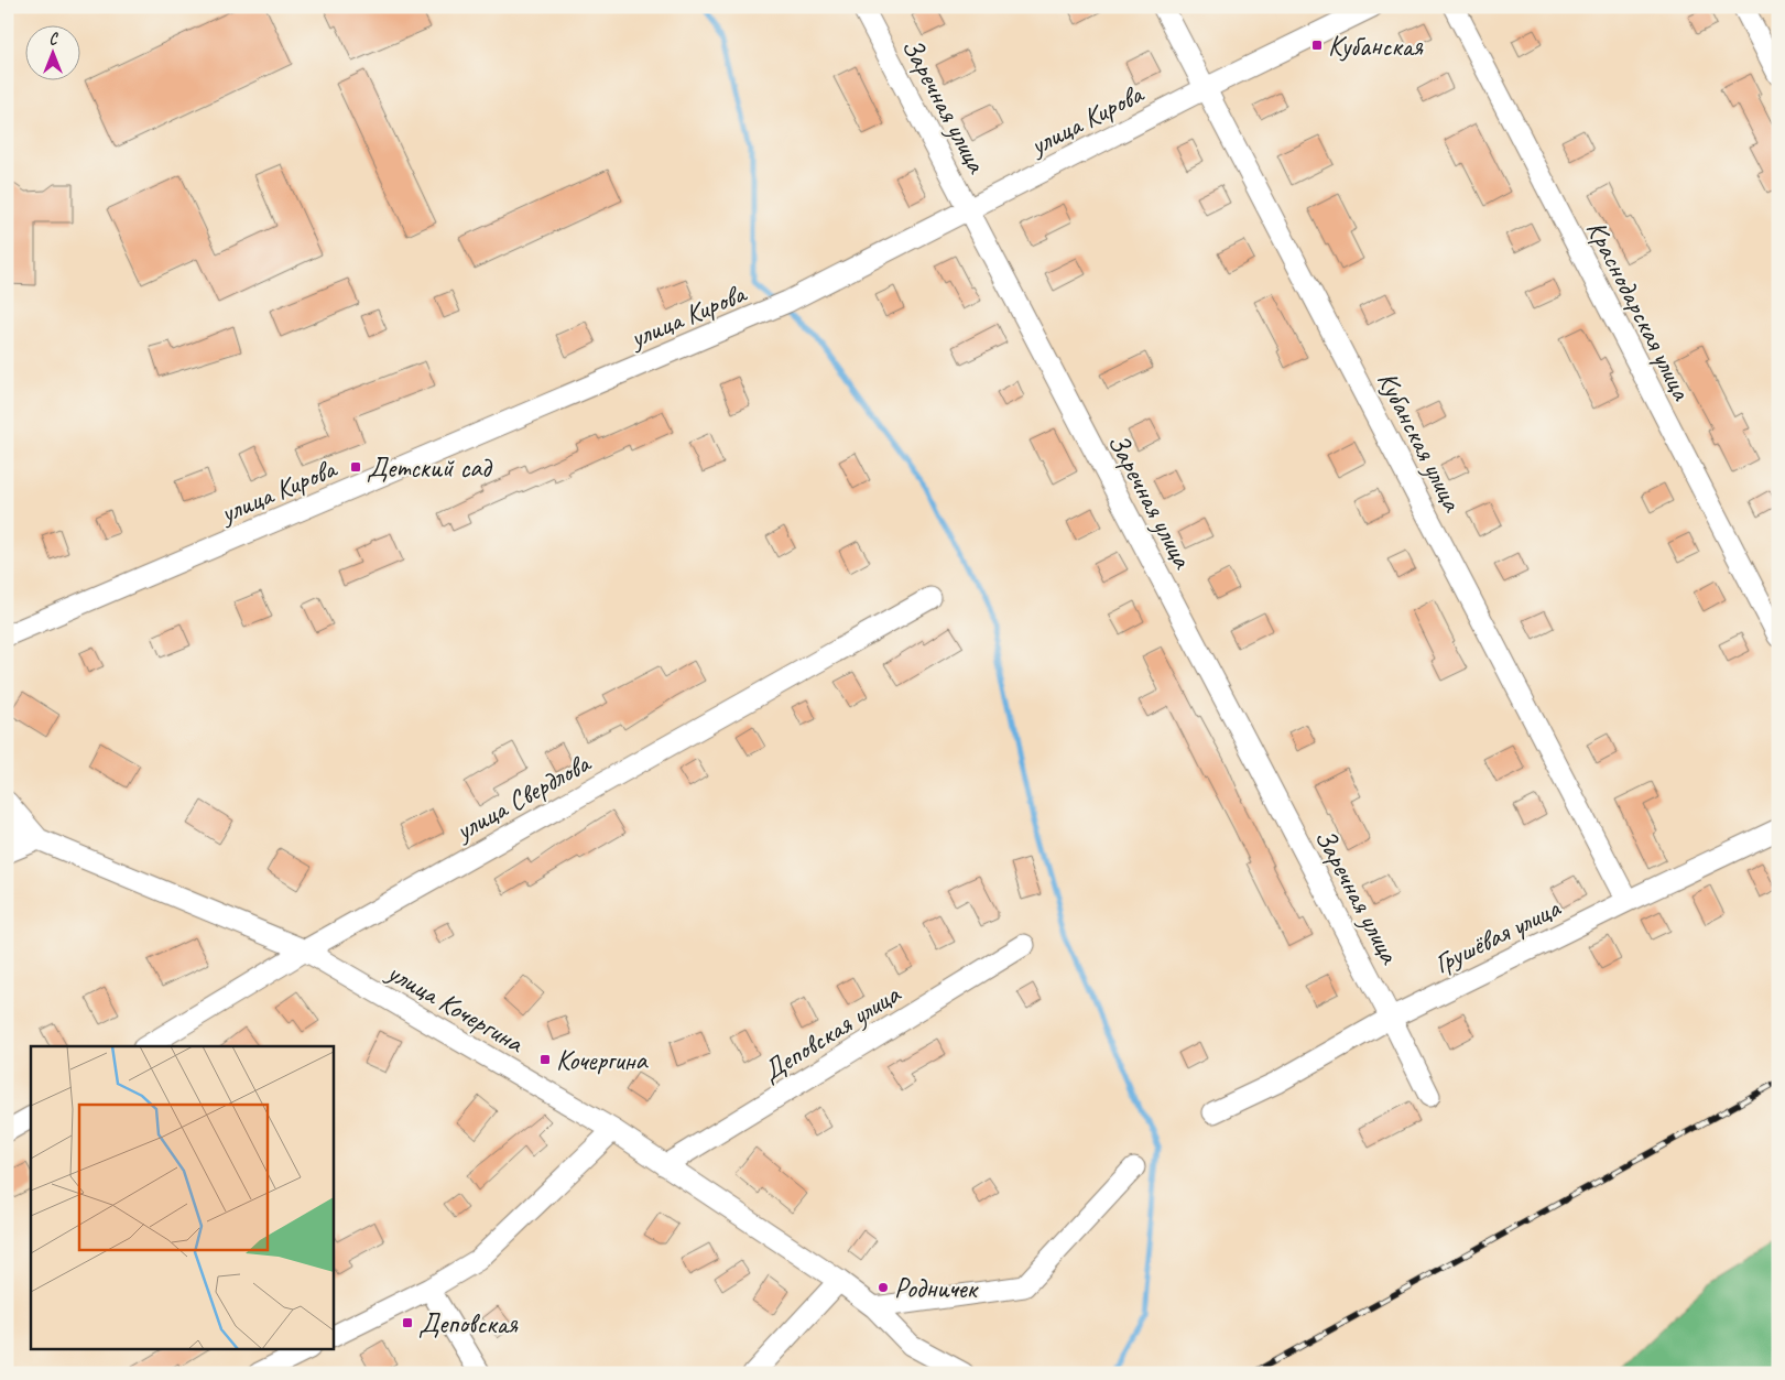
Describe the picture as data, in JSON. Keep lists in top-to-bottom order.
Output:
{
  "streets": {
    "street": [
      "Заречная улица",
      "улица Кирова",
      "Краснодарская улица",
      "Кубанская улица",
      "улица Свердлова",
      "Грушёвая улица",
      "улица Кочергина",
      "Деповская улица"
    ]
  },
  "crossings": [
    ["Заречная улица", "улица Кирова"],
    ["Заречная улица", "Грушёвая улица"],
    ["улица Кирова", "Кубанская улица"],
    ["Кубанская улица", "Грушёвая улица"],
    ["улица Свердлова", "улица Кочергина"],
    ["улица Кочергина", "Деповская улица"]
  ],
  "places": {
    "transit": [
      "Кубанская",
      "Детский сад",
      "Кочергина",
      "Деповская"
    ],
    "other": ["Родничек"]
  },
  "north": "top"
}
